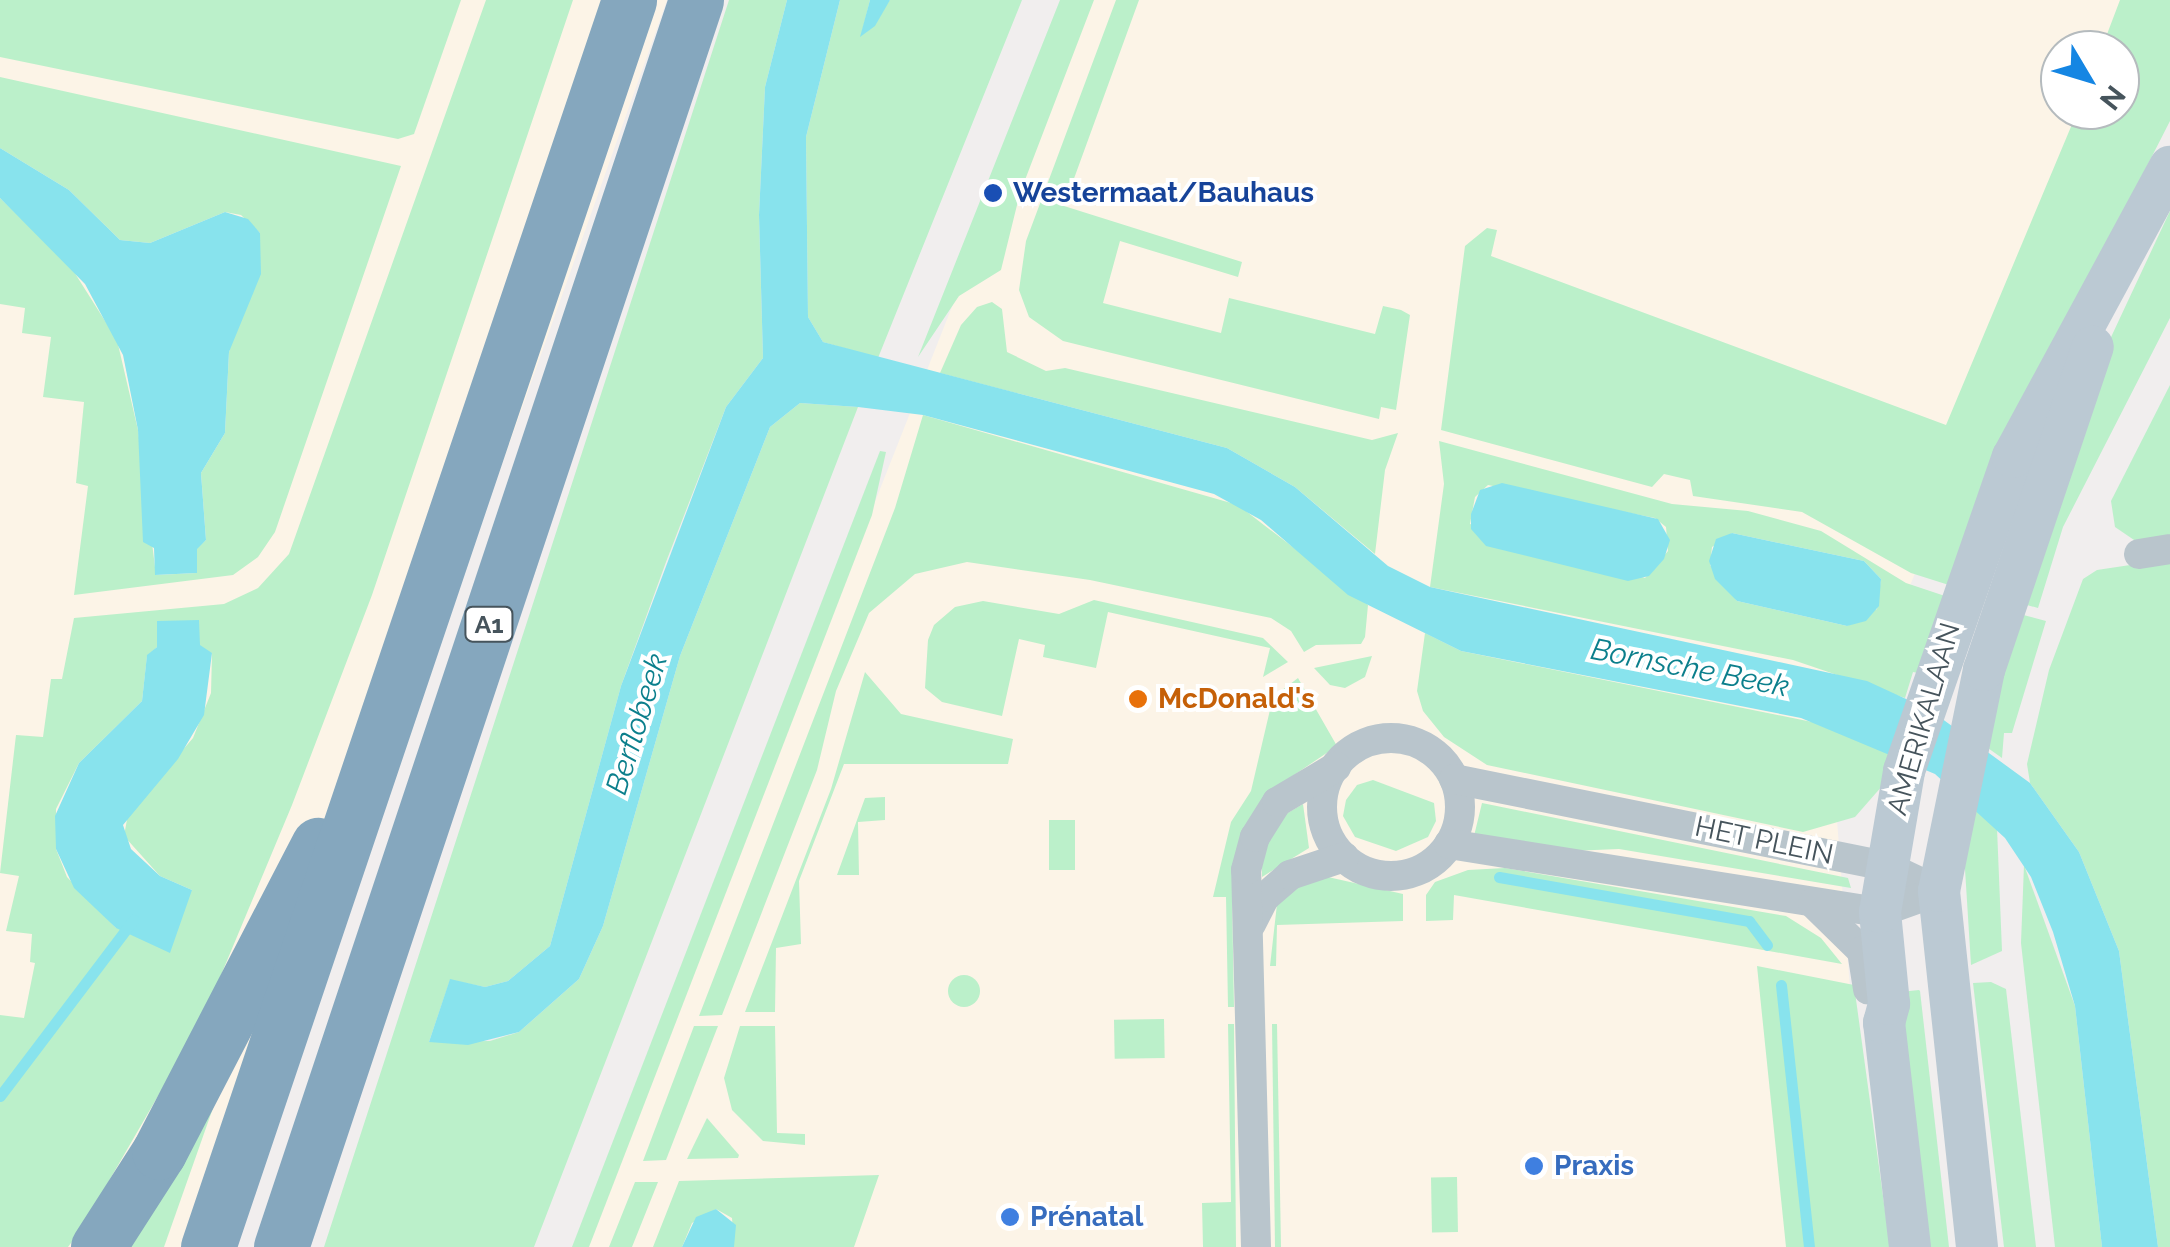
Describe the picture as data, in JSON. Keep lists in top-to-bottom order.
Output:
{
  "streets": {
    "highway": ["A1"],
    "main road": ["AMERIKALAAN"],
    "street": ["HET PLEIN"]
  },
  "crossings": [
    ["AMERIKALAAN", "HET PLEIN"]
  ],
  "water": ["Bornsche Beek", "Berflobeek"],
  "places": [
    "Westermaat/Bauhaus",
    "McDonald's",
    "Praxis",
    "Prénatal"
  ],
  "north": "bottom right"
}
